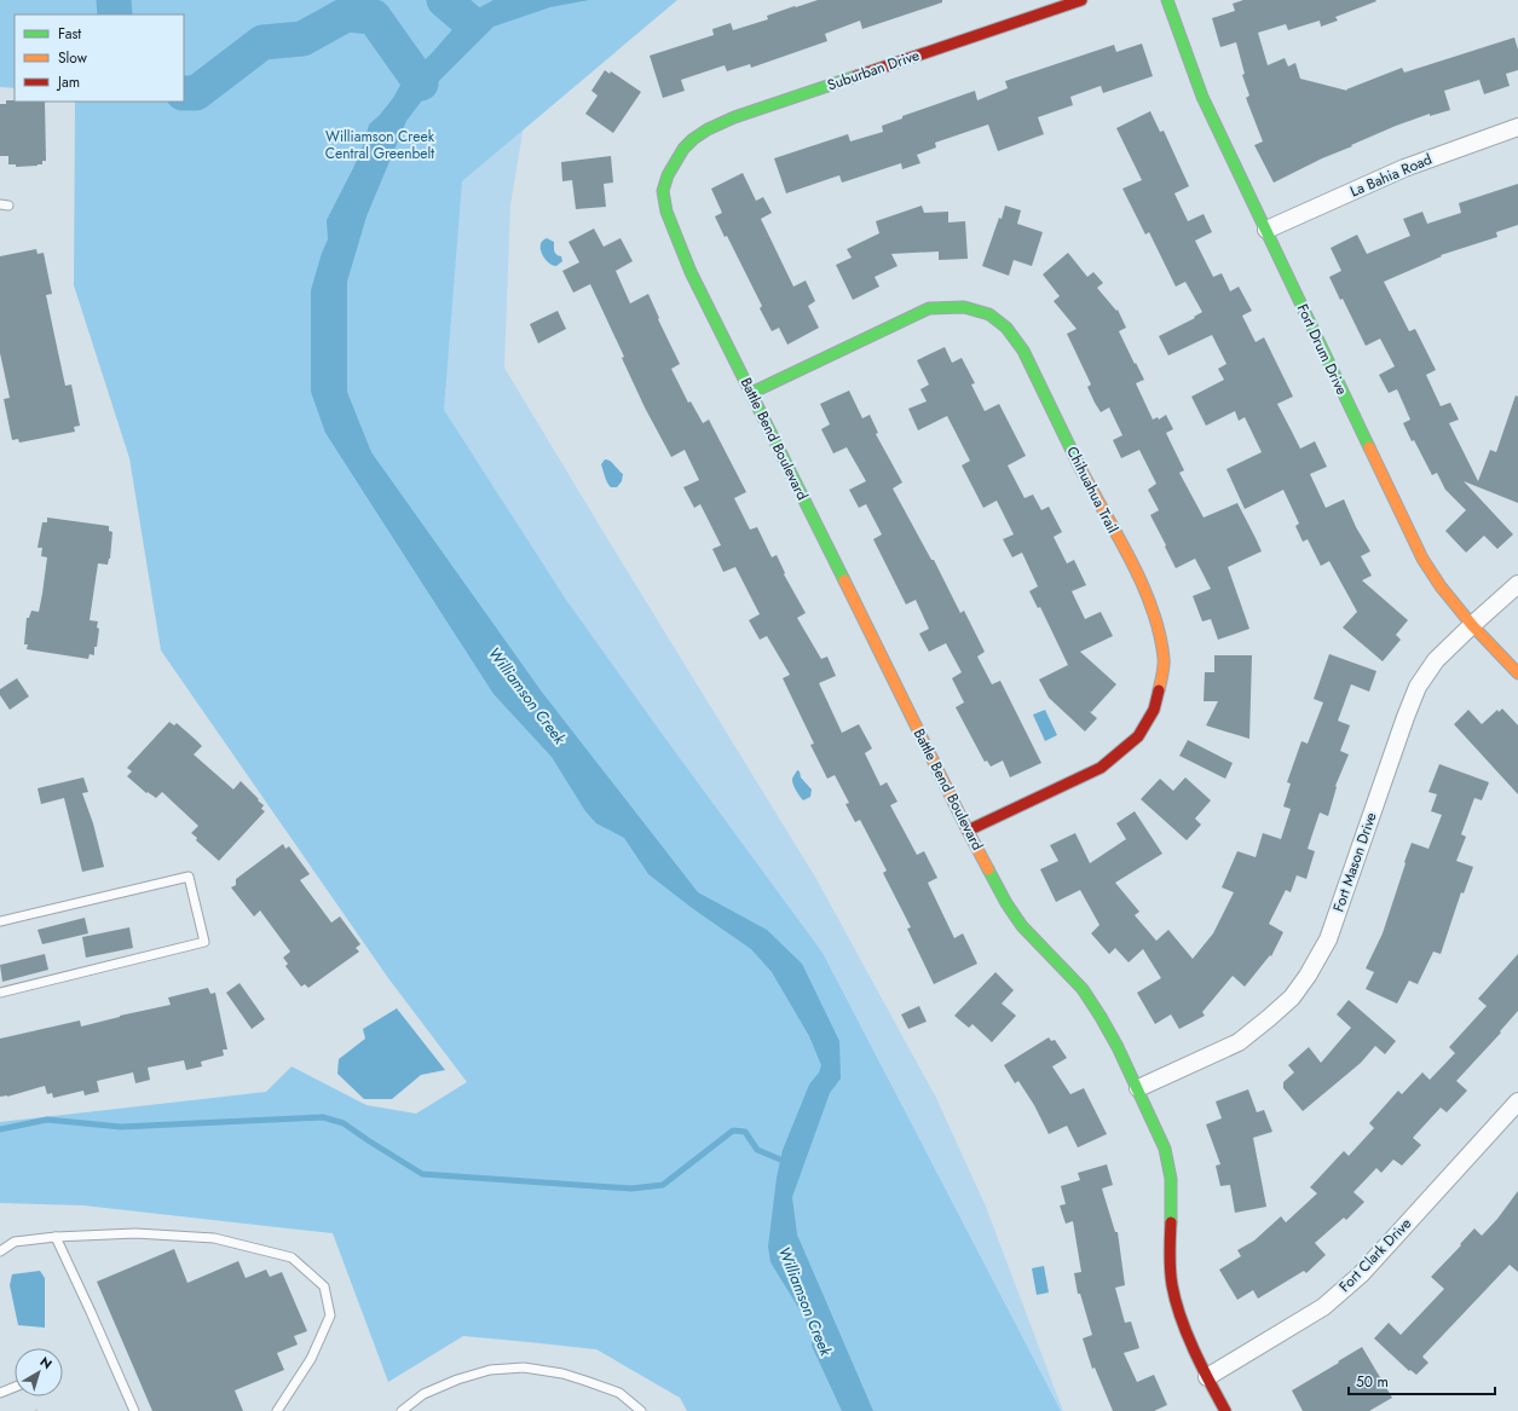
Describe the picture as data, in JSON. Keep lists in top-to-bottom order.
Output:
{
  "streets": {
    "street": [
      "Suburban Drive",
      "La Bahia Road",
      "Fort Drum Drive",
      "Battle Bend Boulevard",
      "Chihuahua Trail",
      "Fort Mason Drive",
      "Fort Clark Drive"
    ]
  },
  "crossings": [
    ["Suburban Drive", "Battle Bend Boulevard"],
    ["La Bahia Road", "Fort Drum Drive"],
    ["Fort Drum Drive", "Fort Mason Drive"],
    ["Battle Bend Boulevard", "Chihuahua Trail"],
    ["Battle Bend Boulevard", "Fort Mason Drive"],
    ["Battle Bend Boulevard", "Fort Clark Drive"]
  ],
  "water": ["Williamson Creek"],
  "parks": ["Williamson Creek Central Greenbelt"],
  "legend": ["Fast", "Slow", "Jam"],
  "scale_bar": "50 m",
  "north": "top right"
}
